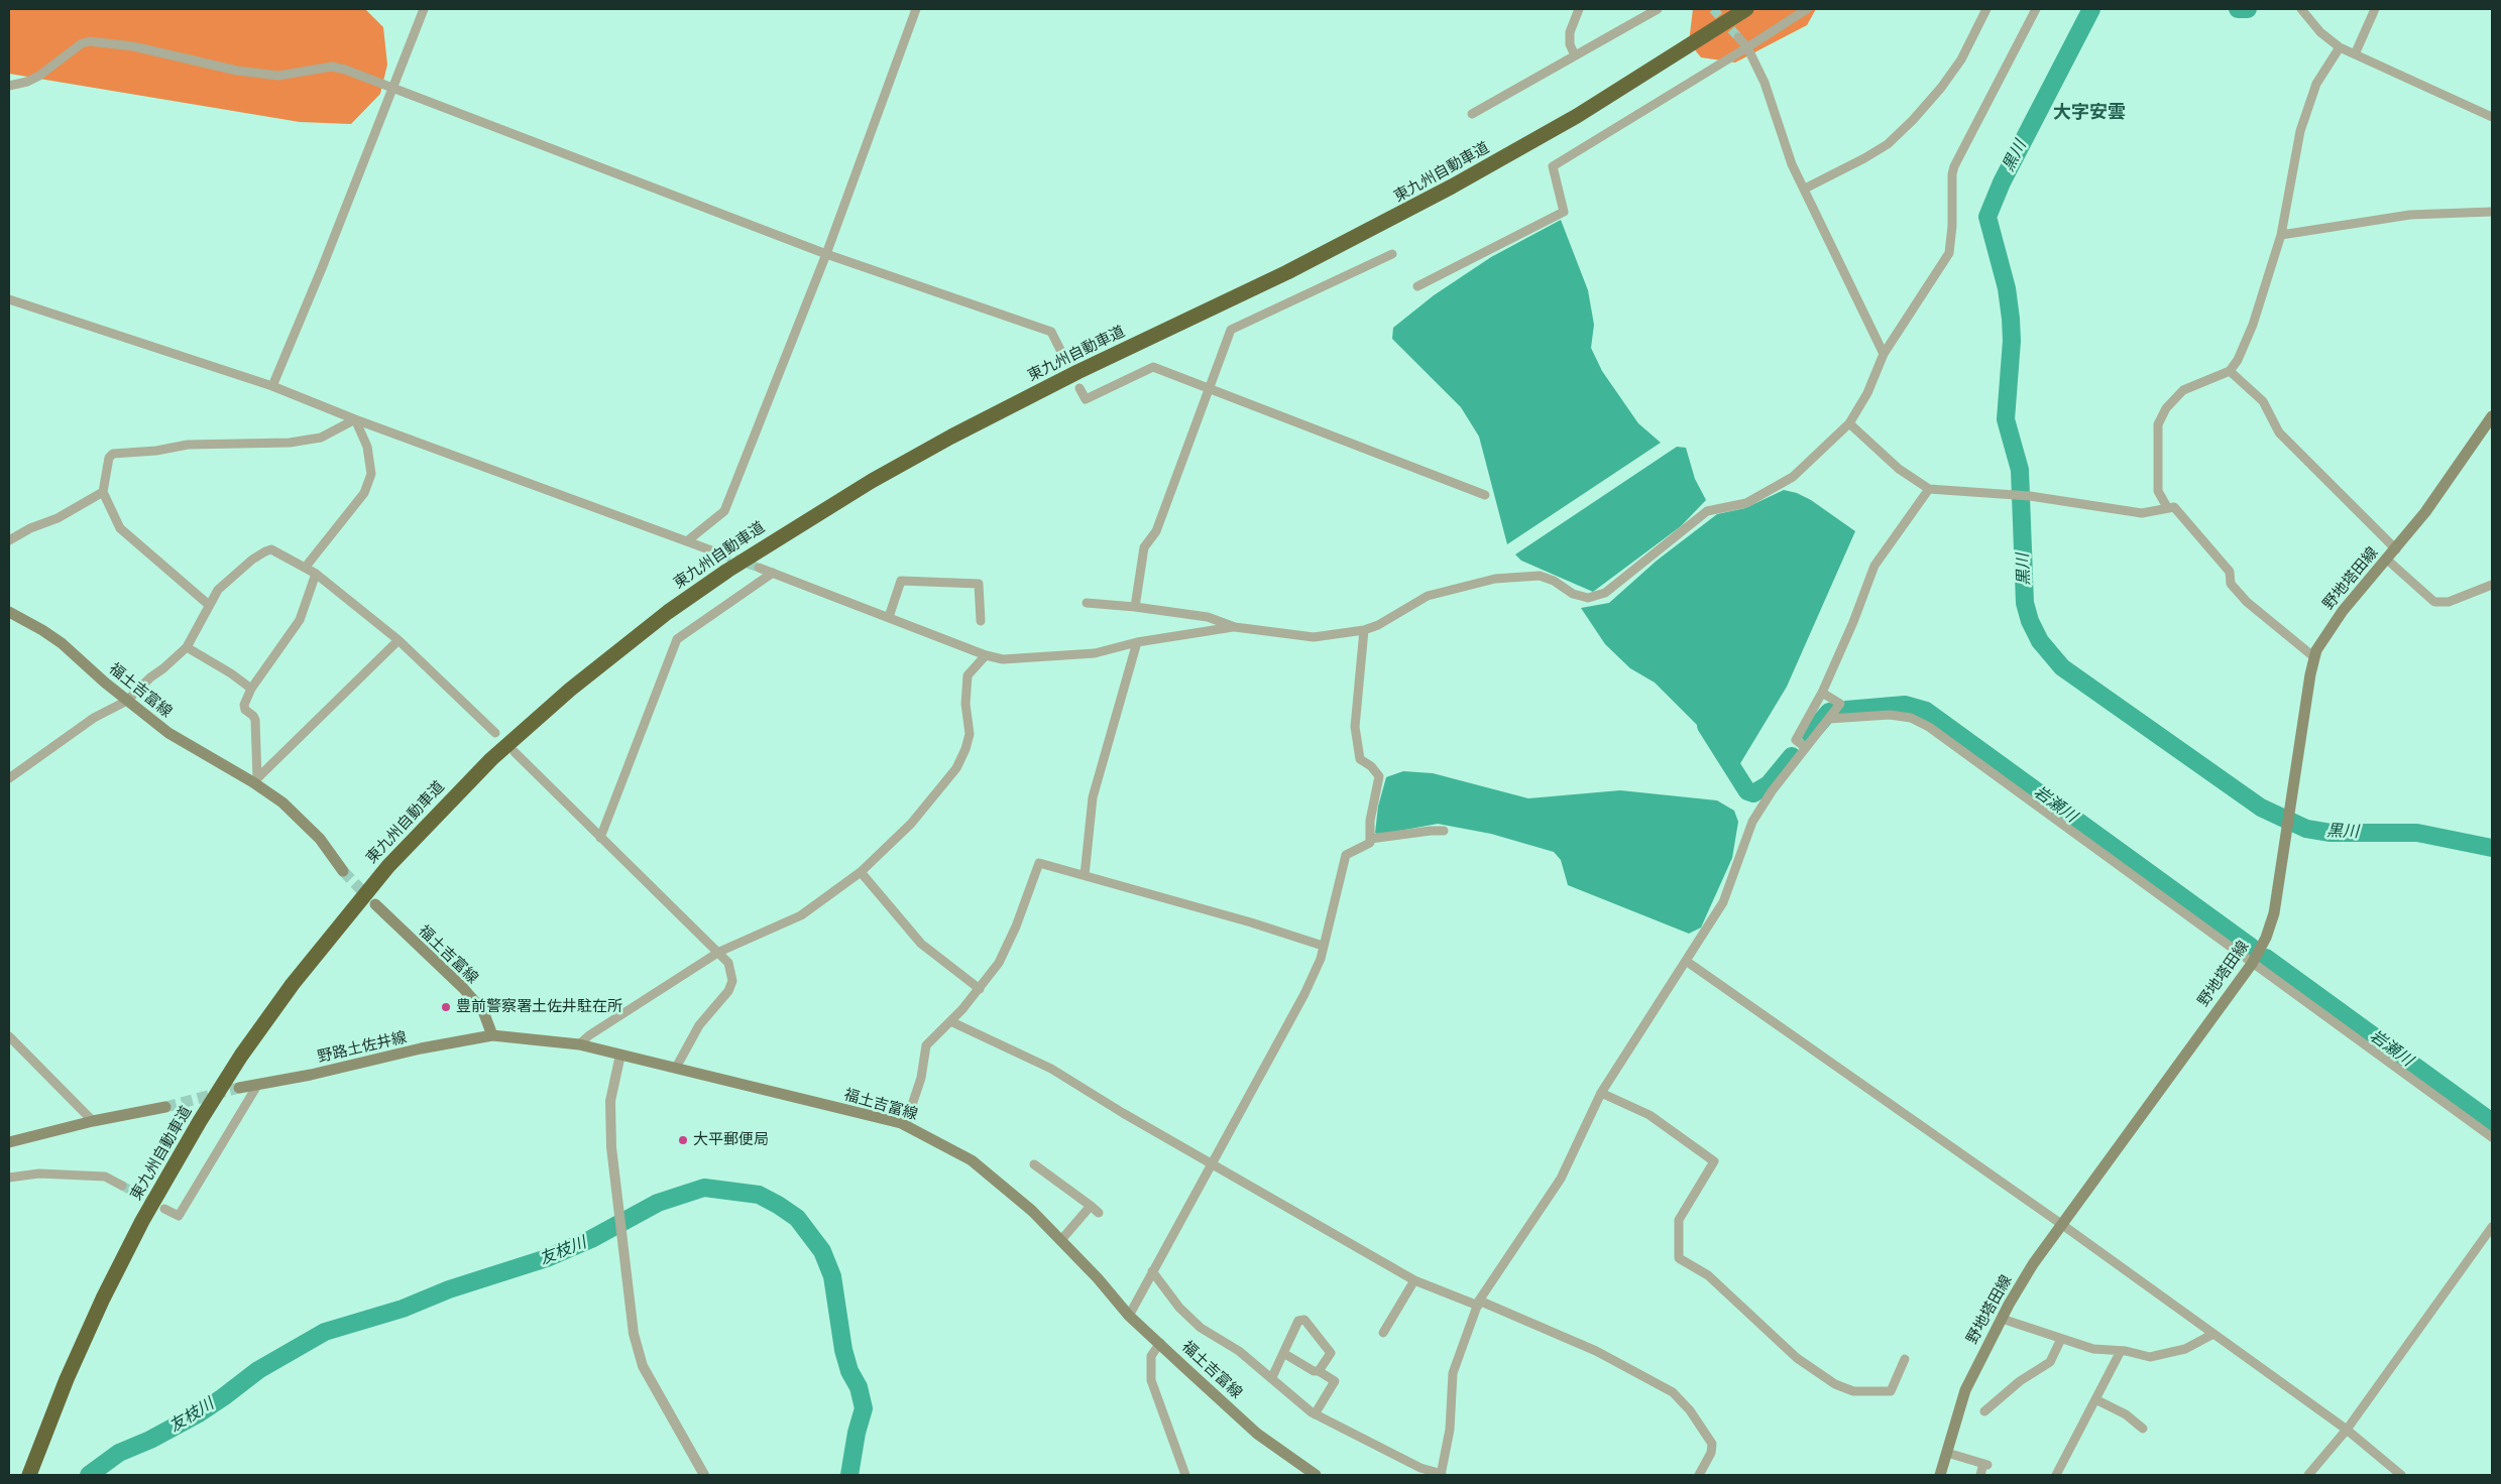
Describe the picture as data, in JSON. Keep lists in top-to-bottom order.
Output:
{
  "streets": {
    "highway": ["東九州自動車道"],
    "main road": ["野地塔田線", "福土吉富線", "野路土佐井線"]
  },
  "crossings": [
    ["福土吉富線", "野路土佐井線"]
  ],
  "districts": ["大字安雲"],
  "water": ["黒川", "岩瀬川", "友枝川"],
  "places": ["豊前警察署土佐井駐在所", "大平郵便局"]
}
